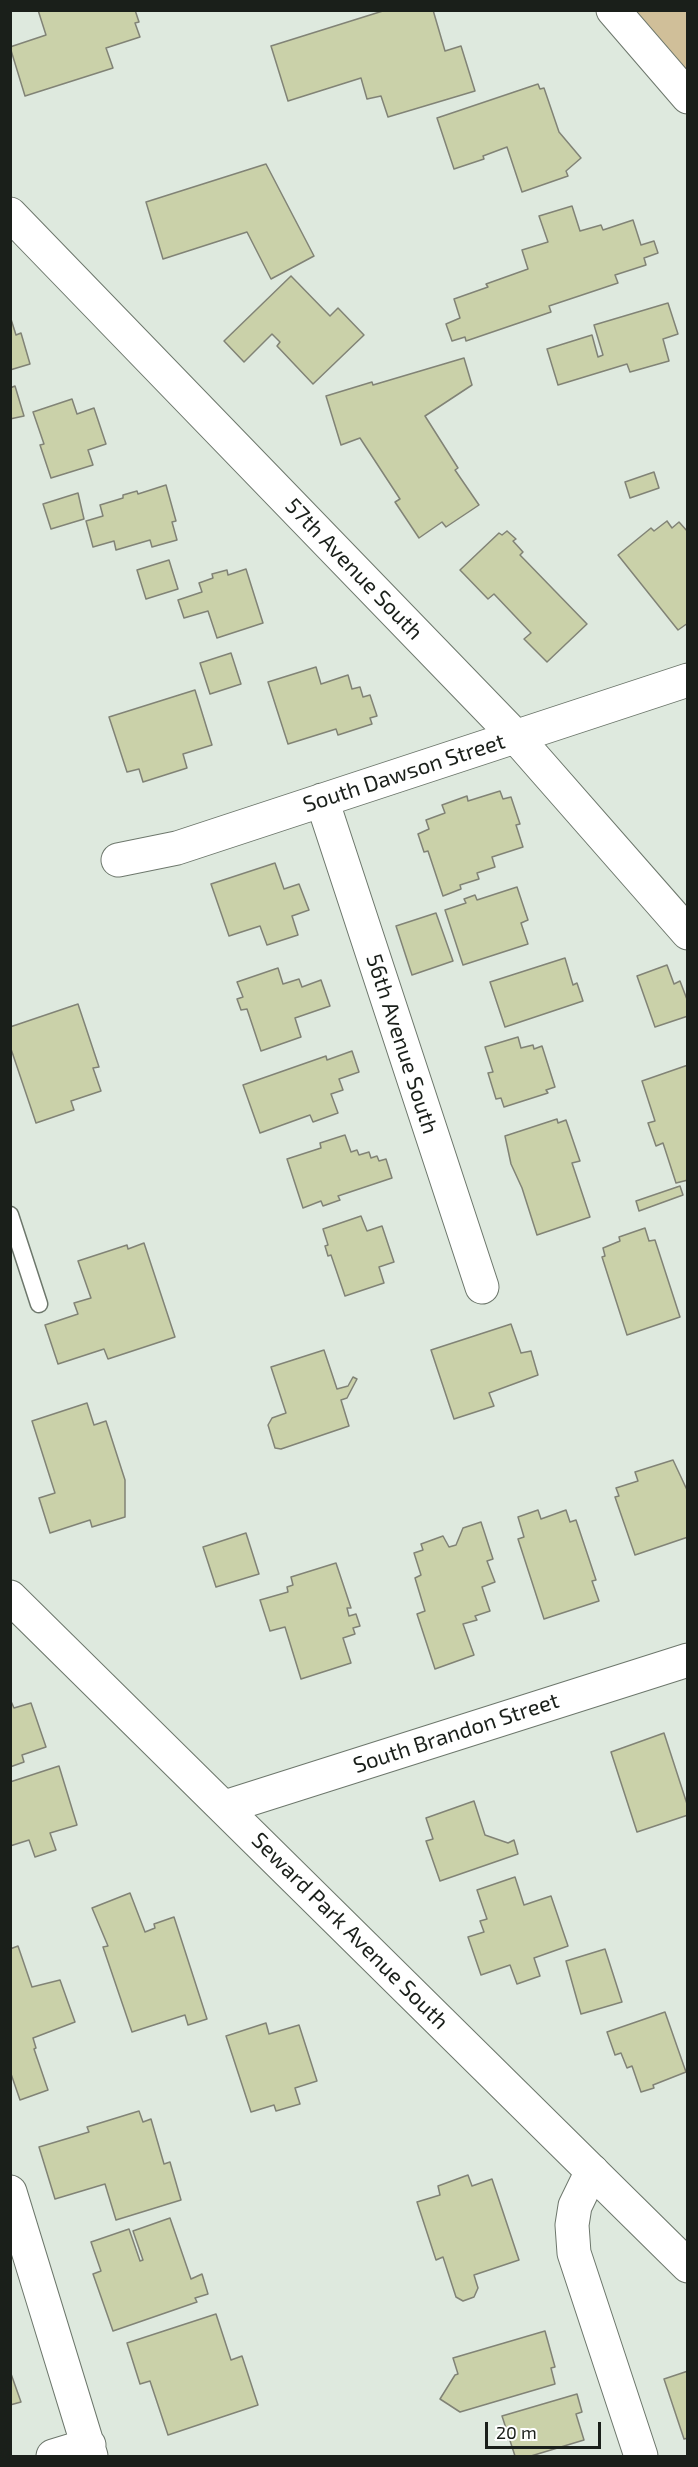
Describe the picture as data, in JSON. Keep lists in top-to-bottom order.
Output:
{
  "streets": {
    "street": [
      "57th Avenue South",
      "South Dawson Street",
      "56th Avenue South",
      "South Brandon Street",
      "Seward Park Avenue South"
    ]
  },
  "crossings": [
    ["57th Avenue South", "South Dawson Street"],
    ["South Dawson Street", "56th Avenue South"],
    ["South Brandon Street", "Seward Park Avenue South"]
  ],
  "scale_bar": "20 m"
}
